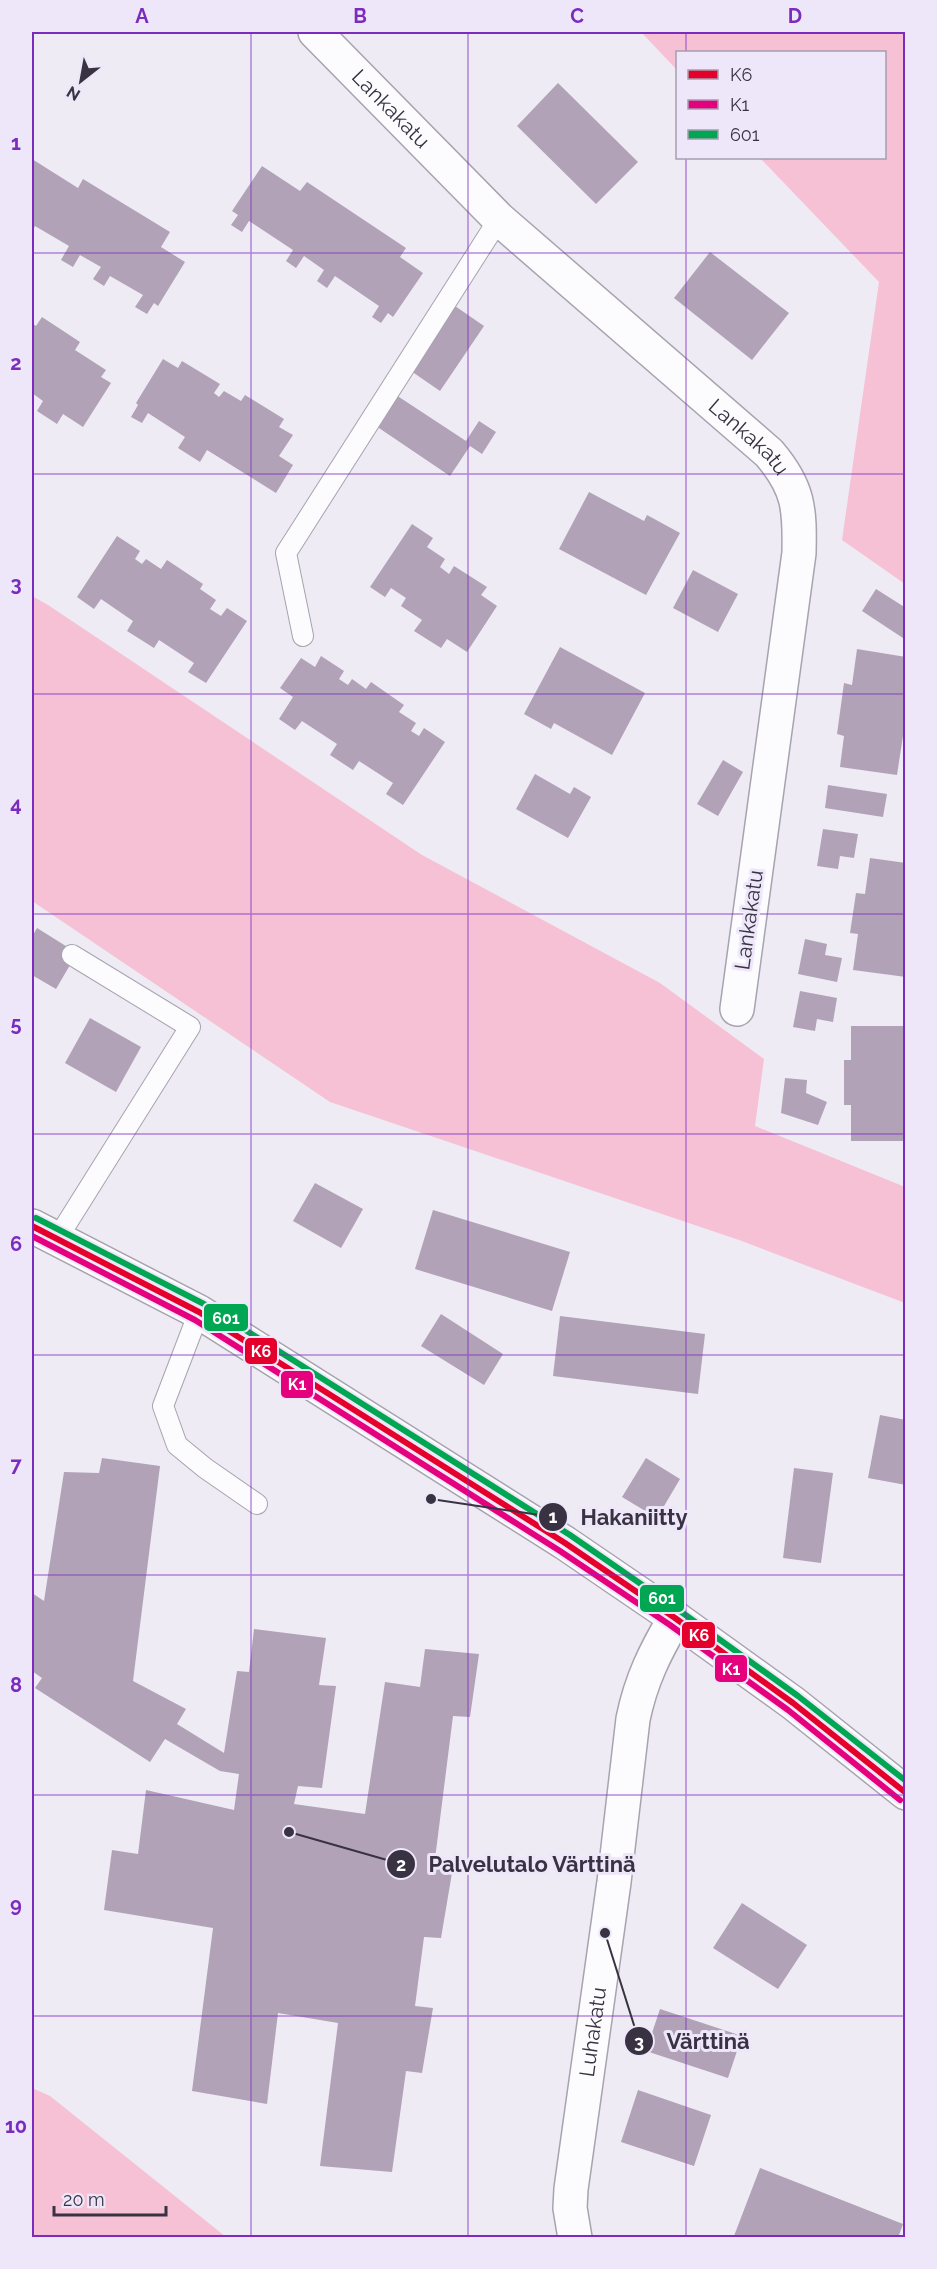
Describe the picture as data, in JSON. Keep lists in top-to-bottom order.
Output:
{
  "streets": {
    "street": ["Lankakatu", "Luhakatu"]
  },
  "places": ["Hakaniitty", "Palvelutalo Värttinä", "Värttinä"],
  "lines": ["transit line 601", "transit line K6", "transit line K1"],
  "legend": ["K6", "K1", "601"],
  "scale_bar": "20 m",
  "north": "bottom left",
  "grid": {
    "columns": [
      "A",
      "B",
      "C",
      "D"
    ],
    "rows": [
      "1",
      "2",
      "3",
      "4",
      "5",
      "6",
      "7",
      "8",
      "9",
      "10"
    ]
  }
}
